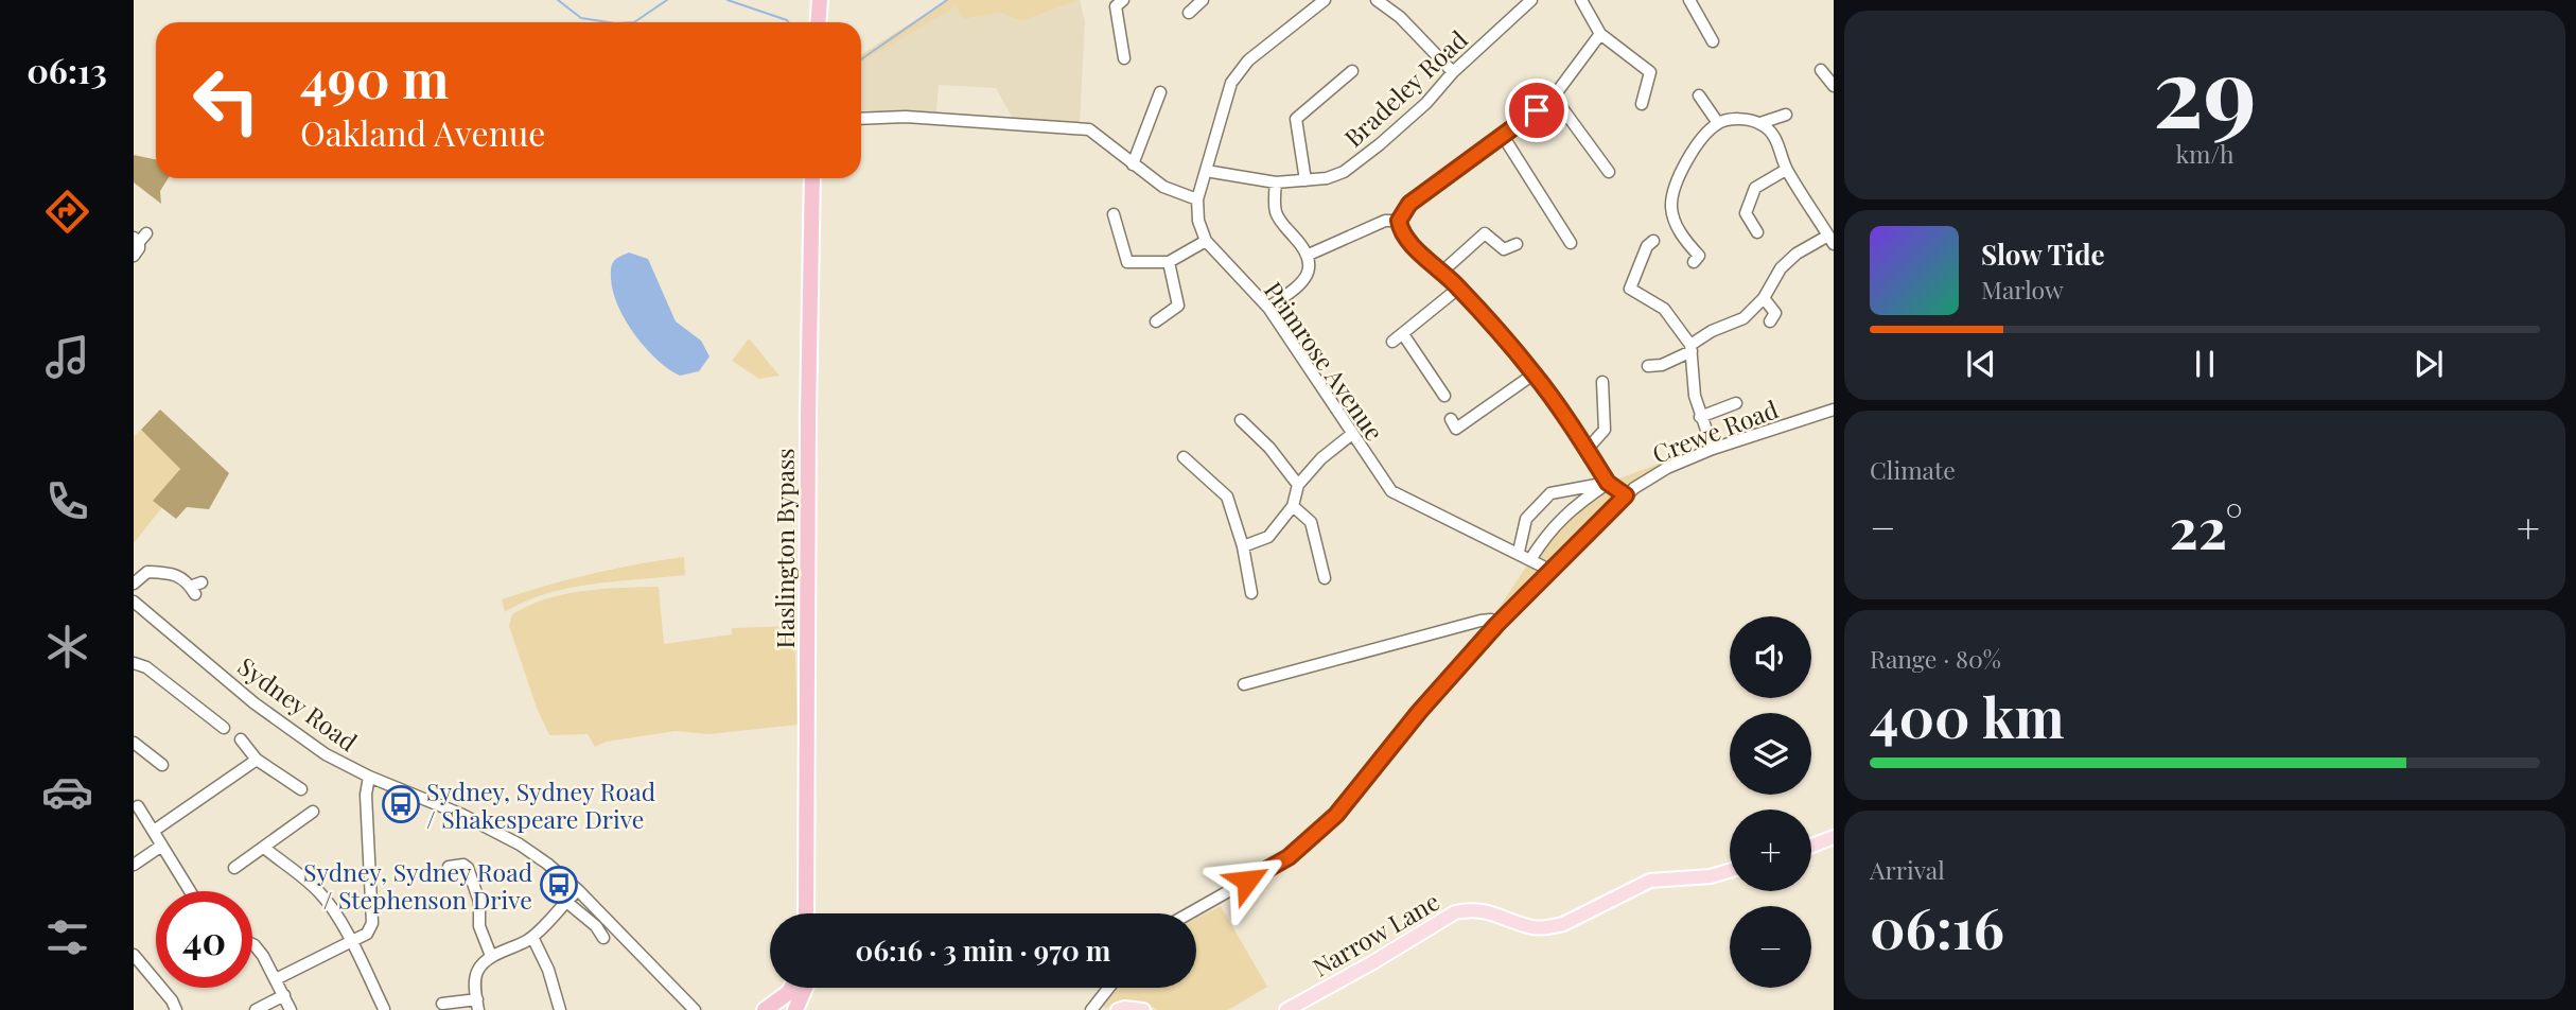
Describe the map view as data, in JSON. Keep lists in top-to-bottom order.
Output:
{
  "streets": {
    "highway": ["Haslington Bypass"],
    "main road": ["Narrow Lane"],
    "street": [
      "Bradeley Road",
      "Primrose Avenue",
      "Crewe Road",
      "Sydney Road"
    ]
  },
  "crossings": [
    ["Primrose Avenue", "Crewe Road"]
  ],
  "places": {
    "bus stop": ["Sydney, Sydney Road / Shakespeare Drive", "Sydney, Sydney Road / Stephenson Drive"]
  },
  "page": {
    "tabs": "06:13",
    "tile": [
      ["29", "km/h"],
      "Climate",
      ["Range · 80%", "400 km"],
      ["Arrival", "06:16"]
    ],
    "turn": ["490 m", "Oakland Avenue"],
    "song": ["Slow Tide", "Marlow"],
    "heat": ["−", "22°", "+"],
    "map_buttons": ["+", "−"],
    "limit": "40",
    "trip": "06:16 · 3 min · 970 m"
  }
}
